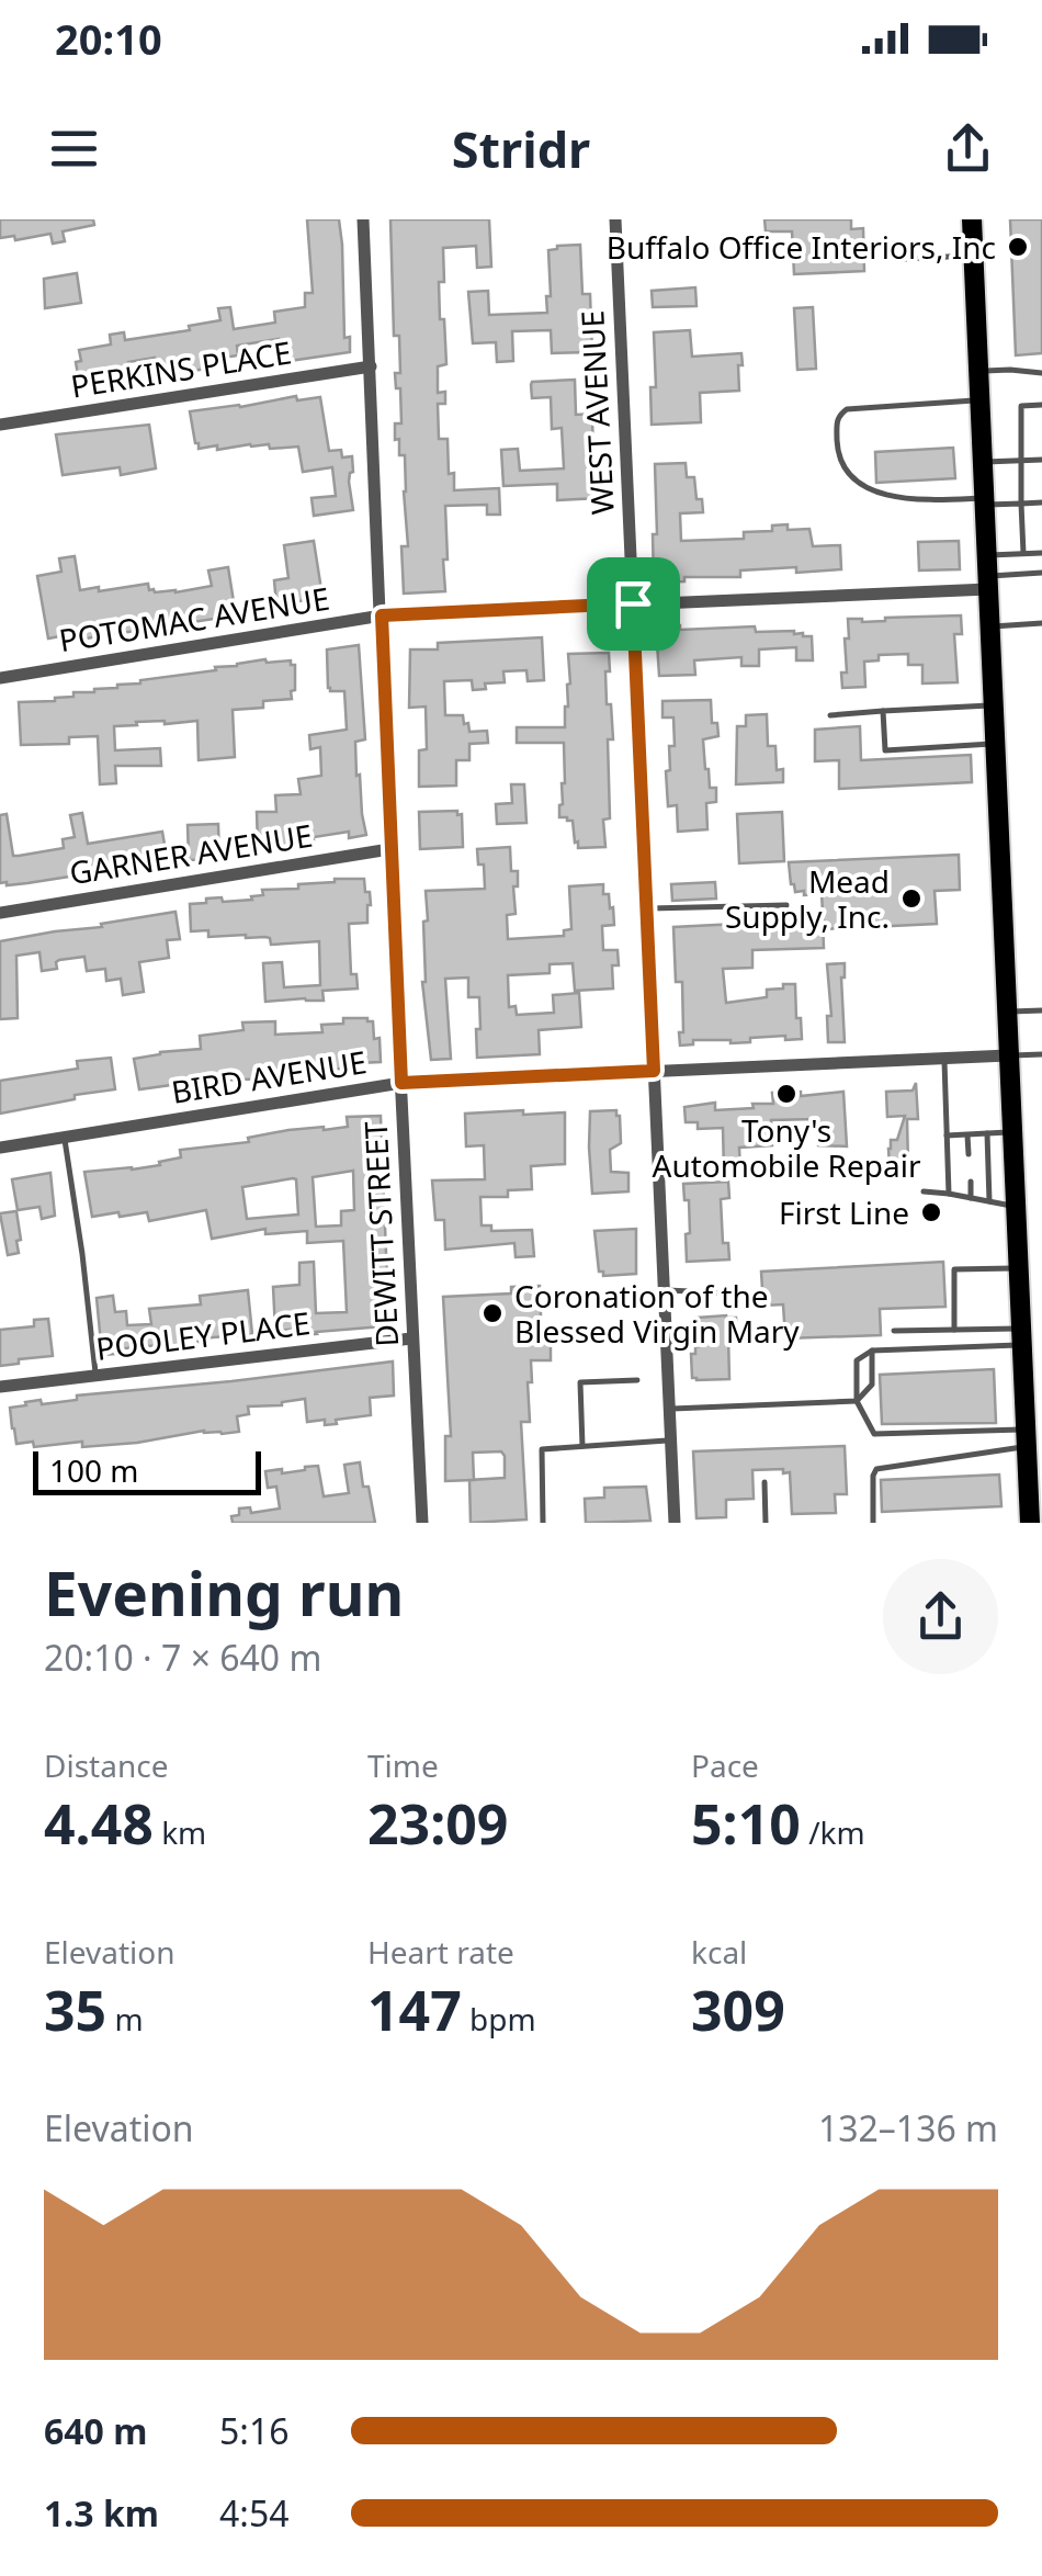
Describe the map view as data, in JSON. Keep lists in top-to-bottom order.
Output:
{
  "streets": {
    "street": [
      "PERKINS PLACE",
      "WEST AVENUE",
      "POTOMAC AVENUE",
      "GARNER AVENUE",
      "BIRD AVENUE",
      "DEWITT STREET",
      "POOLEY PLACE"
    ]
  },
  "crossings": [
    ["PERKINS PLACE", "DEWITT STREET"],
    ["WEST AVENUE", "POTOMAC AVENUE"],
    ["WEST AVENUE", "BIRD AVENUE"],
    ["POTOMAC AVENUE", "DEWITT STREET"],
    ["GARNER AVENUE", "DEWITT STREET"],
    ["BIRD AVENUE", "DEWITT STREET"],
    ["DEWITT STREET", "POOLEY PLACE"]
  ],
  "places": [
    "Buffalo Office Interiors, Inc",
    "Mead Supply, Inc.",
    "Tony's Automobile Repair",
    "First Line",
    "Coronation of the Blessed Virgin Mary"
  ],
  "scale_bar": "100 m",
  "page": {
    "status": "20:10",
    "header": "Stridr",
    "scale": "100 m",
    "heading": ["Evening run", "20:10 · 7 × 640 m"],
    "stats": [
      ["Distance", "4.48 km"],
      ["Time", "23:09"],
      ["Pace", "5:10 /km"],
      ["Elevation", "35 m"],
      ["Heart rate", "147 bpm"],
      ["kcal", "309"]
    ],
    "chart": ["Elevation", "132–136 m"],
    "list": [
      {
        "name": "640 m",
        "note": "5:16"
      },
      {
        "name": "1.3 km",
        "note": "4:54"
      }
    ]
  }
}
